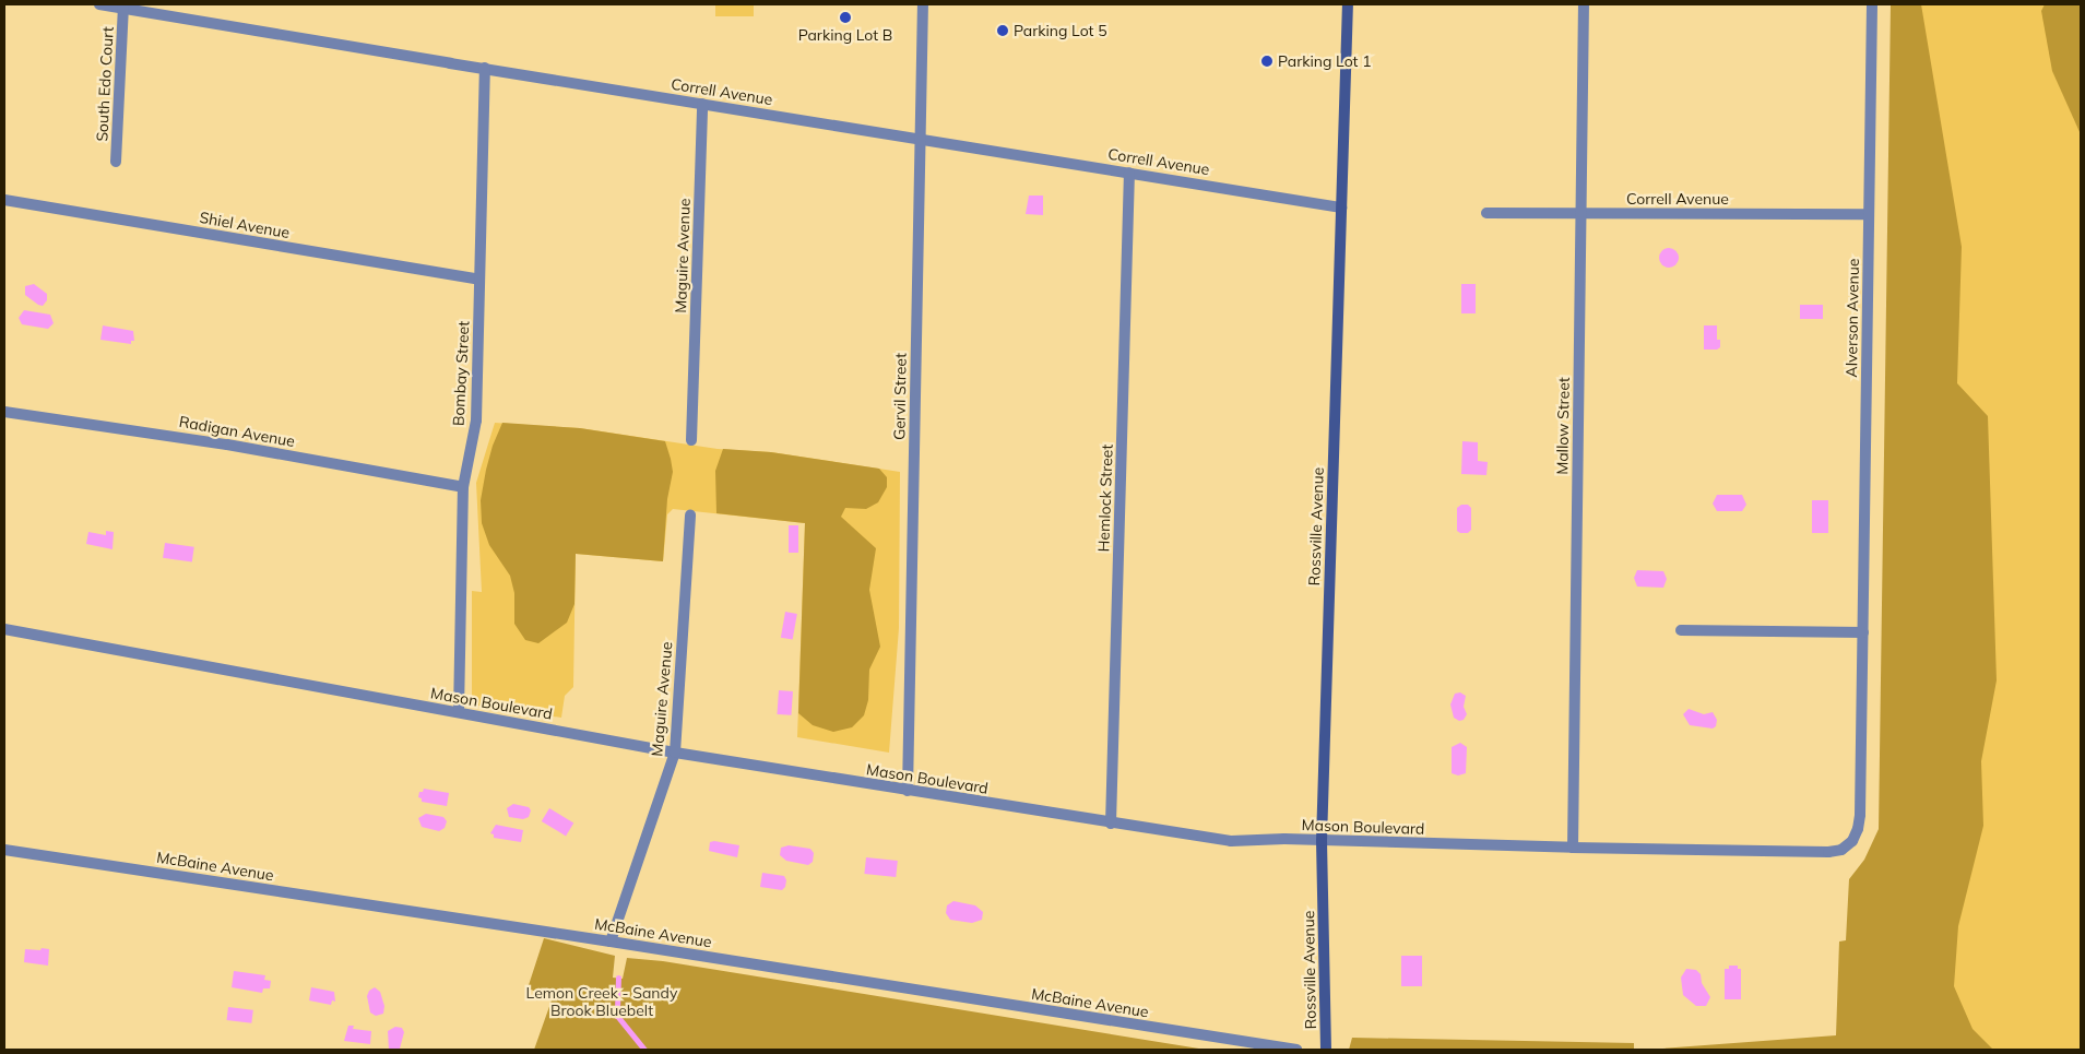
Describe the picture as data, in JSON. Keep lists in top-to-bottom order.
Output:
{
  "streets": {
    "street": [
      "South Edo Court",
      "Correll Avenue",
      "Shiel Avenue",
      "Maguire Avenue",
      "Alverson Avenue",
      "Bombay Street",
      "Gervil Street",
      "Mallow Street",
      "Radigan Avenue",
      "Hemlock Street",
      "Rossville Avenue",
      "Mason Boulevard",
      "McBaine Avenue"
    ]
  },
  "crossings": [
    ["South Edo Court", "Correll Avenue"],
    ["Correll Avenue", "Maguire Avenue"],
    ["Correll Avenue", "Alverson Avenue"],
    ["Correll Avenue", "Bombay Street"],
    ["Correll Avenue", "Gervil Street"],
    ["Correll Avenue", "Mallow Street"],
    ["Correll Avenue", "Hemlock Street"],
    ["Correll Avenue", "Rossville Avenue"],
    ["Shiel Avenue", "Bombay Street"],
    ["Maguire Avenue", "Mason Boulevard"],
    ["Maguire Avenue", "McBaine Avenue"],
    ["Alverson Avenue", "Mason Boulevard"],
    ["Bombay Street", "Radigan Avenue"],
    ["Bombay Street", "Mason Boulevard"],
    ["Gervil Street", "Mason Boulevard"],
    ["Mallow Street", "Mason Boulevard"],
    ["Hemlock Street", "Mason Boulevard"],
    ["Rossville Avenue", "Mason Boulevard"]
  ],
  "parks": ["Lemon Creek - Sandy Brook Bluebelt"],
  "places": ["Parking Lot B", "Parking Lot 5", "Parking Lot 1"]
}
